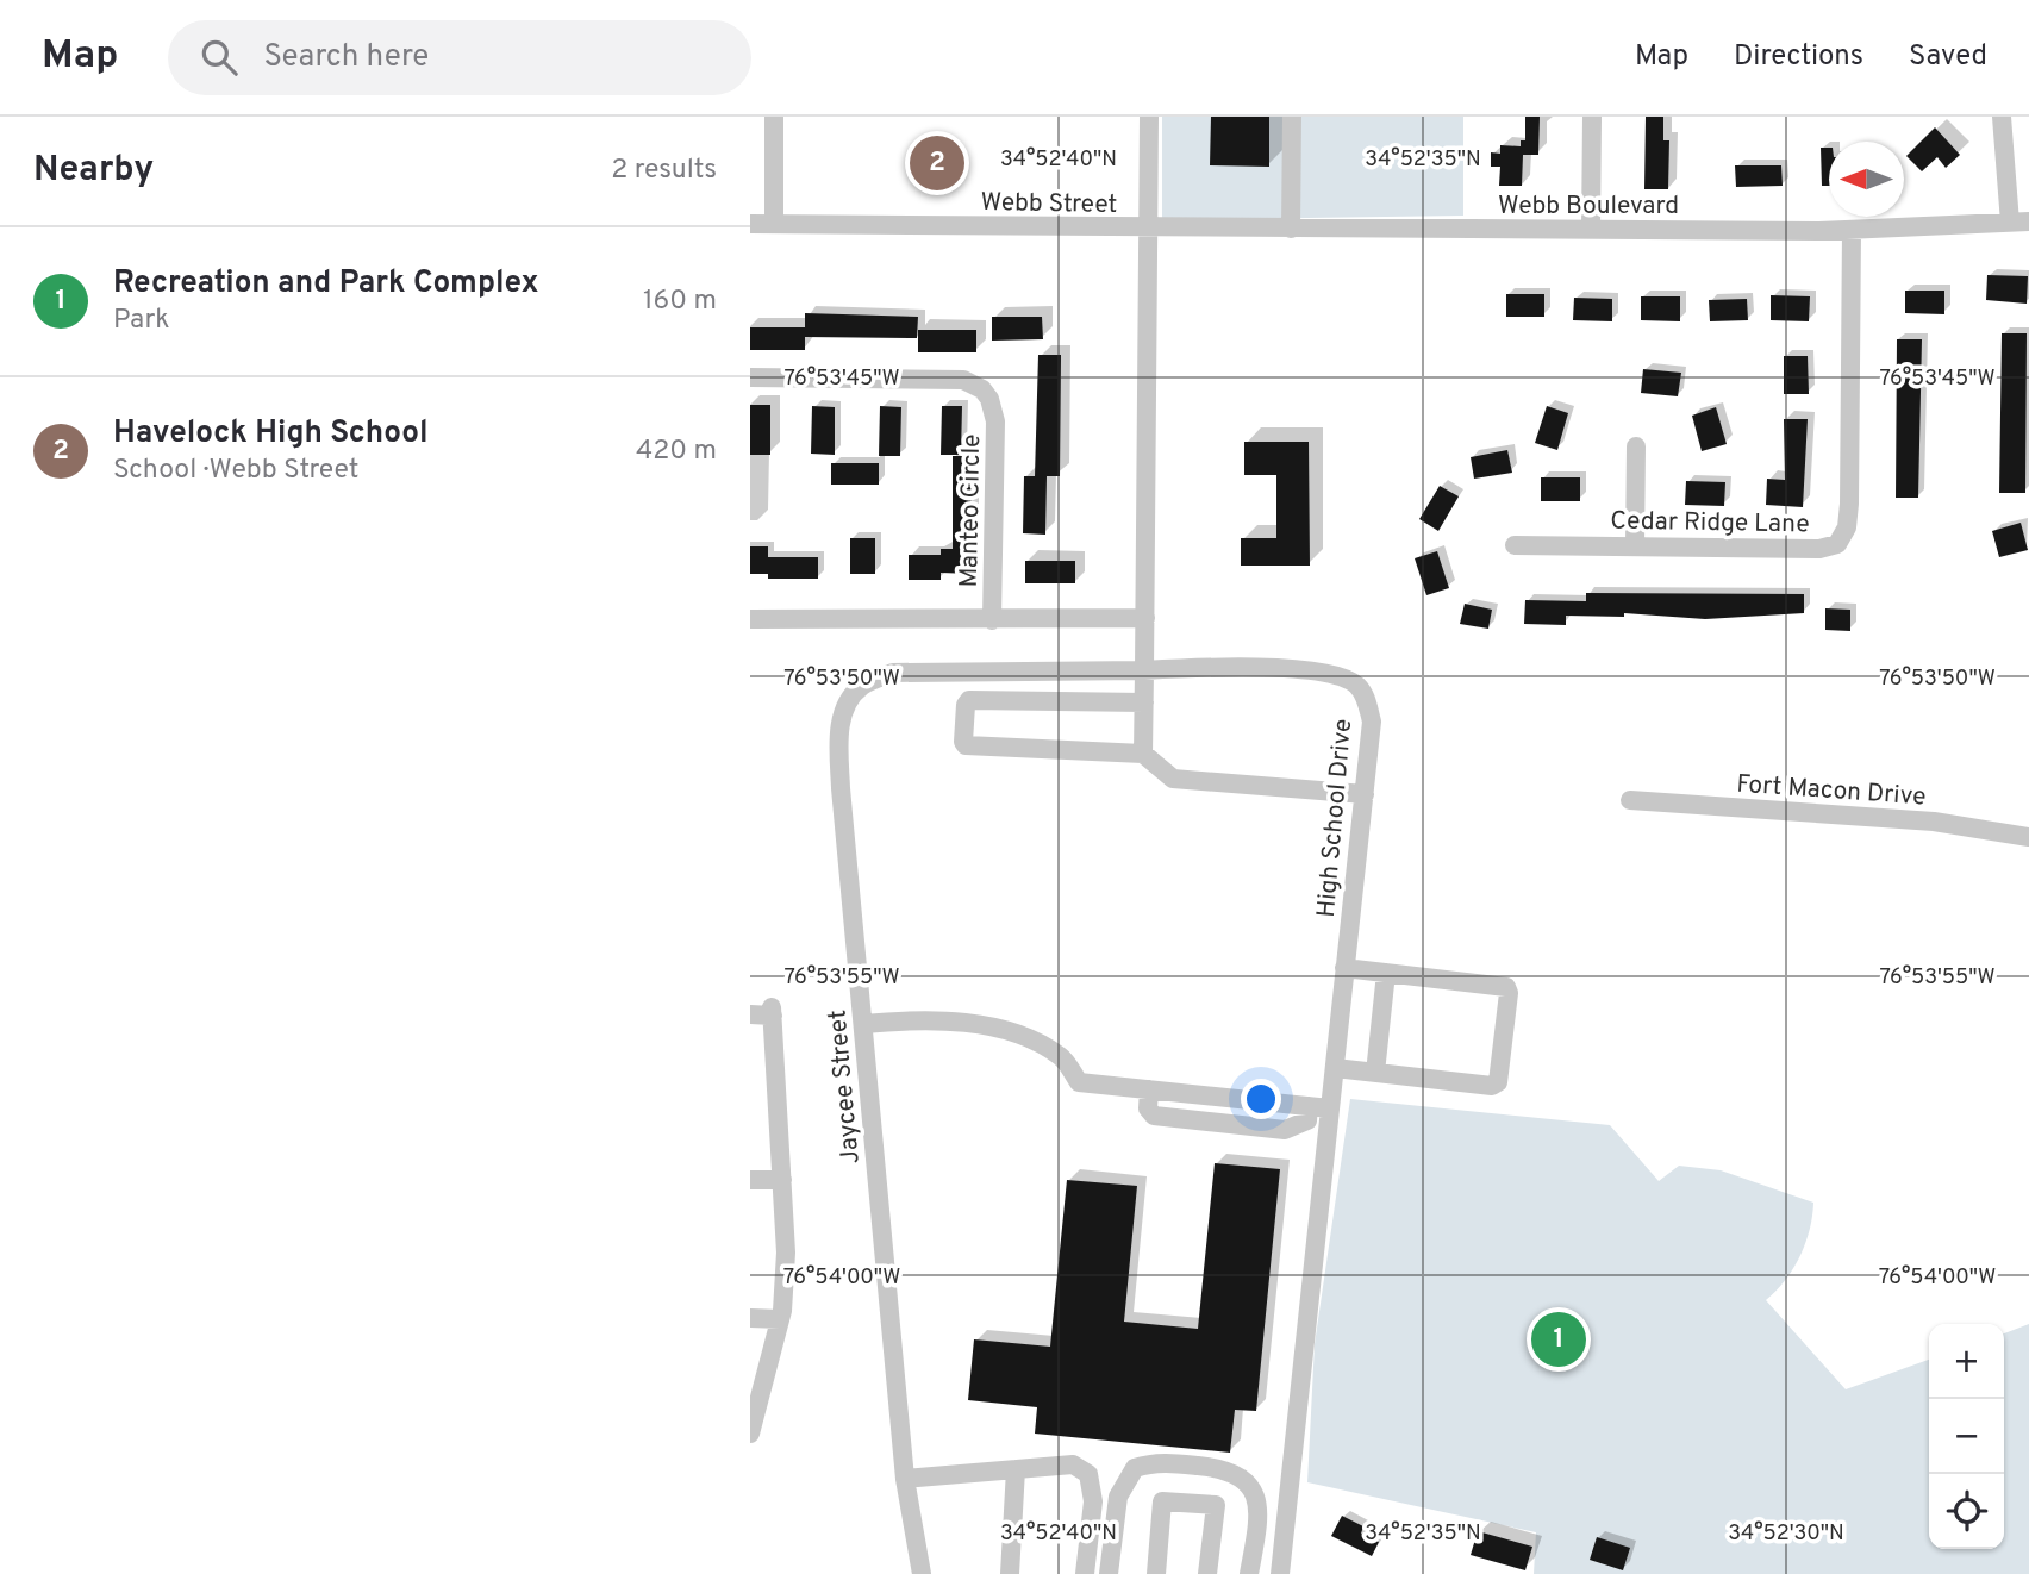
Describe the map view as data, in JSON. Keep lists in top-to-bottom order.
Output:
{
  "streets": {
    "street": [
      "Webb Street",
      "Webb Boulevard",
      "Manteo Circle",
      "Cedar Ridge Lane",
      "Fort Macon Drive",
      "High School Drive",
      "Jaycee Street"
    ]
  },
  "crossings": [
    ["Webb Street", "Webb Boulevard"],
    ["Webb Boulevard", "Cedar Ridge Lane"],
    ["High School Drive", "Jaycee Street"]
  ],
  "north": "left",
  "page": {
    "header": "Map",
    "search": "Search here",
    "nav": ["Map", "Directions", "Saved"],
    "heading": ["Nearby", "2 results"],
    "pins": ["2", "1"],
    "list": [
      {
        "mark": "1",
        "name": "Recreation and Park Complex",
        "note": "Park",
        "value": "160 m"
      },
      {
        "mark": "2",
        "name": "Havelock High School",
        "note": "School · Webb Street",
        "value": "420 m"
      }
    ],
    "map_buttons": ["+", "−"]
  },
  "coordinates": [
    "34°52'40\"N",
    "34°52'35\"N",
    "76°53'45\"W",
    "76°53'50\"W",
    "76°53'55\"W",
    "76°54'00\"W",
    "34°52'30\"N"
  ]
}
